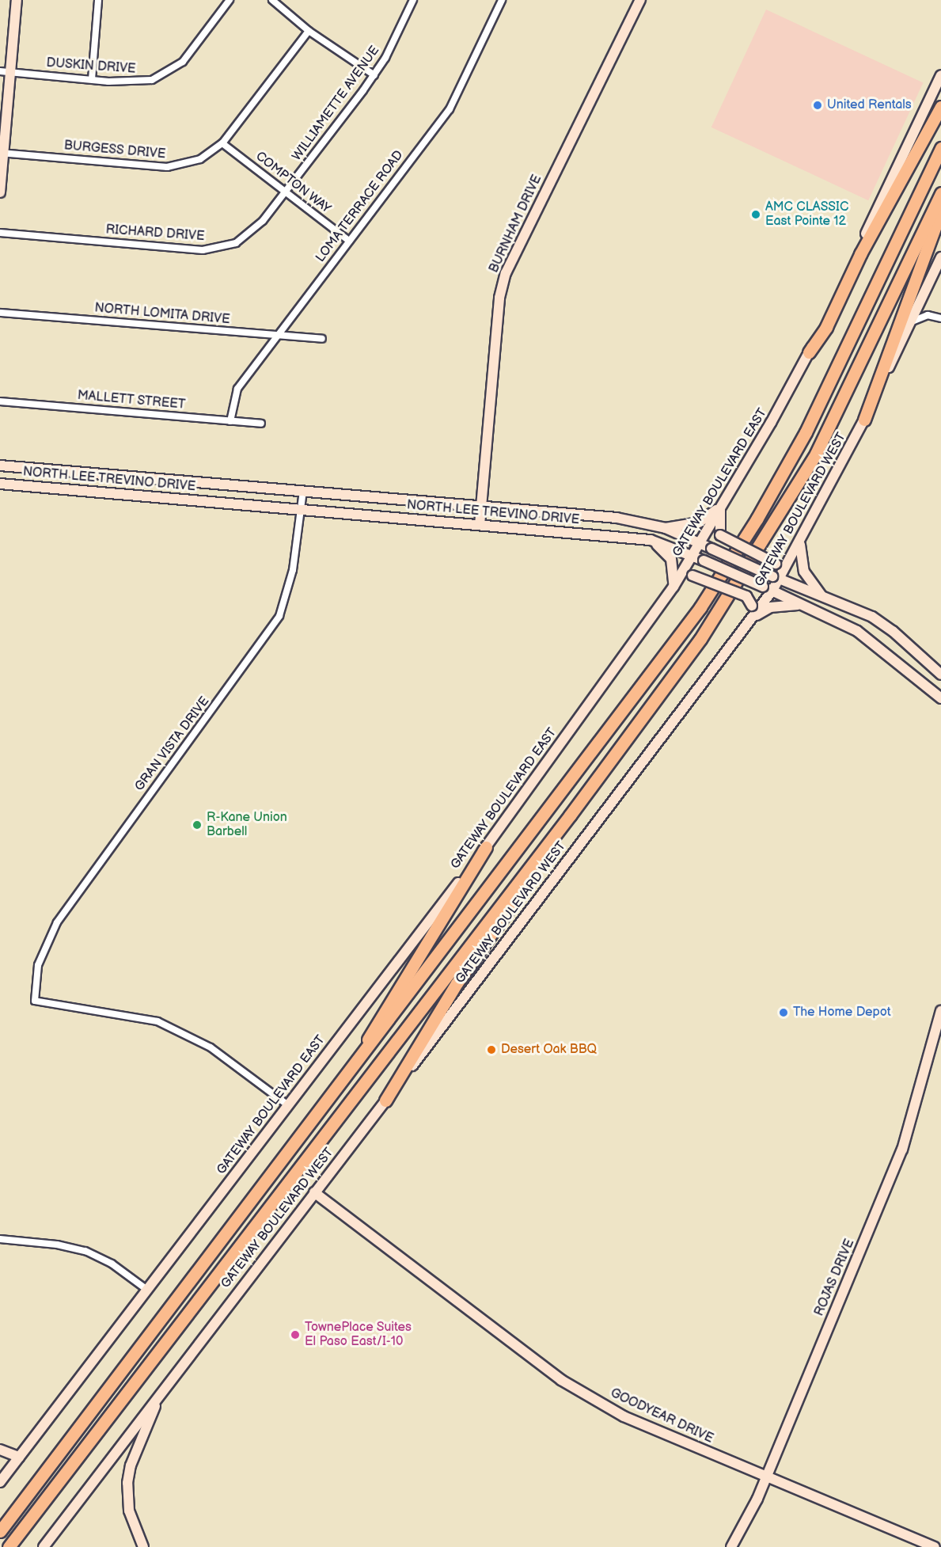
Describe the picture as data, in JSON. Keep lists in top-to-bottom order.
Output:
{
  "streets": {
    "main road": [
      "BURNHAM DRIVE",
      "NORTH LEE TREVINO DRIVE",
      "GATEWAY BOULEVARD EAST",
      "GATEWAY BOULEVARD WEST",
      "ROJAS DRIVE",
      "GOODYEAR DRIVE"
    ],
    "street": [
      "DUSKIN DRIVE",
      "WILLIAMETTE AVENUE",
      "BURGESS DRIVE",
      "COMPTON WAY",
      "LOMA TERRACE ROAD",
      "RICHARD DRIVE",
      "NORTH LOMITA DRIVE",
      "MALLETT STREET",
      "GRAN VISTA DRIVE"
    ]
  },
  "crossings": [
    ["WILLIAMETTE AVENUE", "COMPTON WAY"],
    ["WILLIAMETTE AVENUE", "RICHARD DRIVE"],
    ["BURGESS DRIVE", "COMPTON WAY"],
    ["COMPTON WAY", "LOMA TERRACE ROAD"],
    ["COMPTON WAY", "RICHARD DRIVE"],
    ["LOMA TERRACE ROAD", "NORTH LOMITA DRIVE"],
    ["LOMA TERRACE ROAD", "MALLETT STREET"],
    ["BURNHAM DRIVE", "NORTH LEE TREVINO DRIVE"],
    ["NORTH LEE TREVINO DRIVE", "GATEWAY BOULEVARD EAST"],
    ["NORTH LEE TREVINO DRIVE", "GATEWAY BOULEVARD WEST"],
    ["NORTH LEE TREVINO DRIVE", "GRAN VISTA DRIVE"],
    ["GATEWAY BOULEVARD EAST", "GRAN VISTA DRIVE"],
    ["GATEWAY BOULEVARD WEST", "GOODYEAR DRIVE"],
    ["ROJAS DRIVE", "GOODYEAR DRIVE"]
  ],
  "places": [
    "United Rentals",
    "AMC CLASSIC East Pointe 12",
    "R-Kane Union Barbell",
    "The Home Depot",
    "Desert Oak BBQ",
    "TownePlace Suites El Paso East/I-10"
  ]
}
